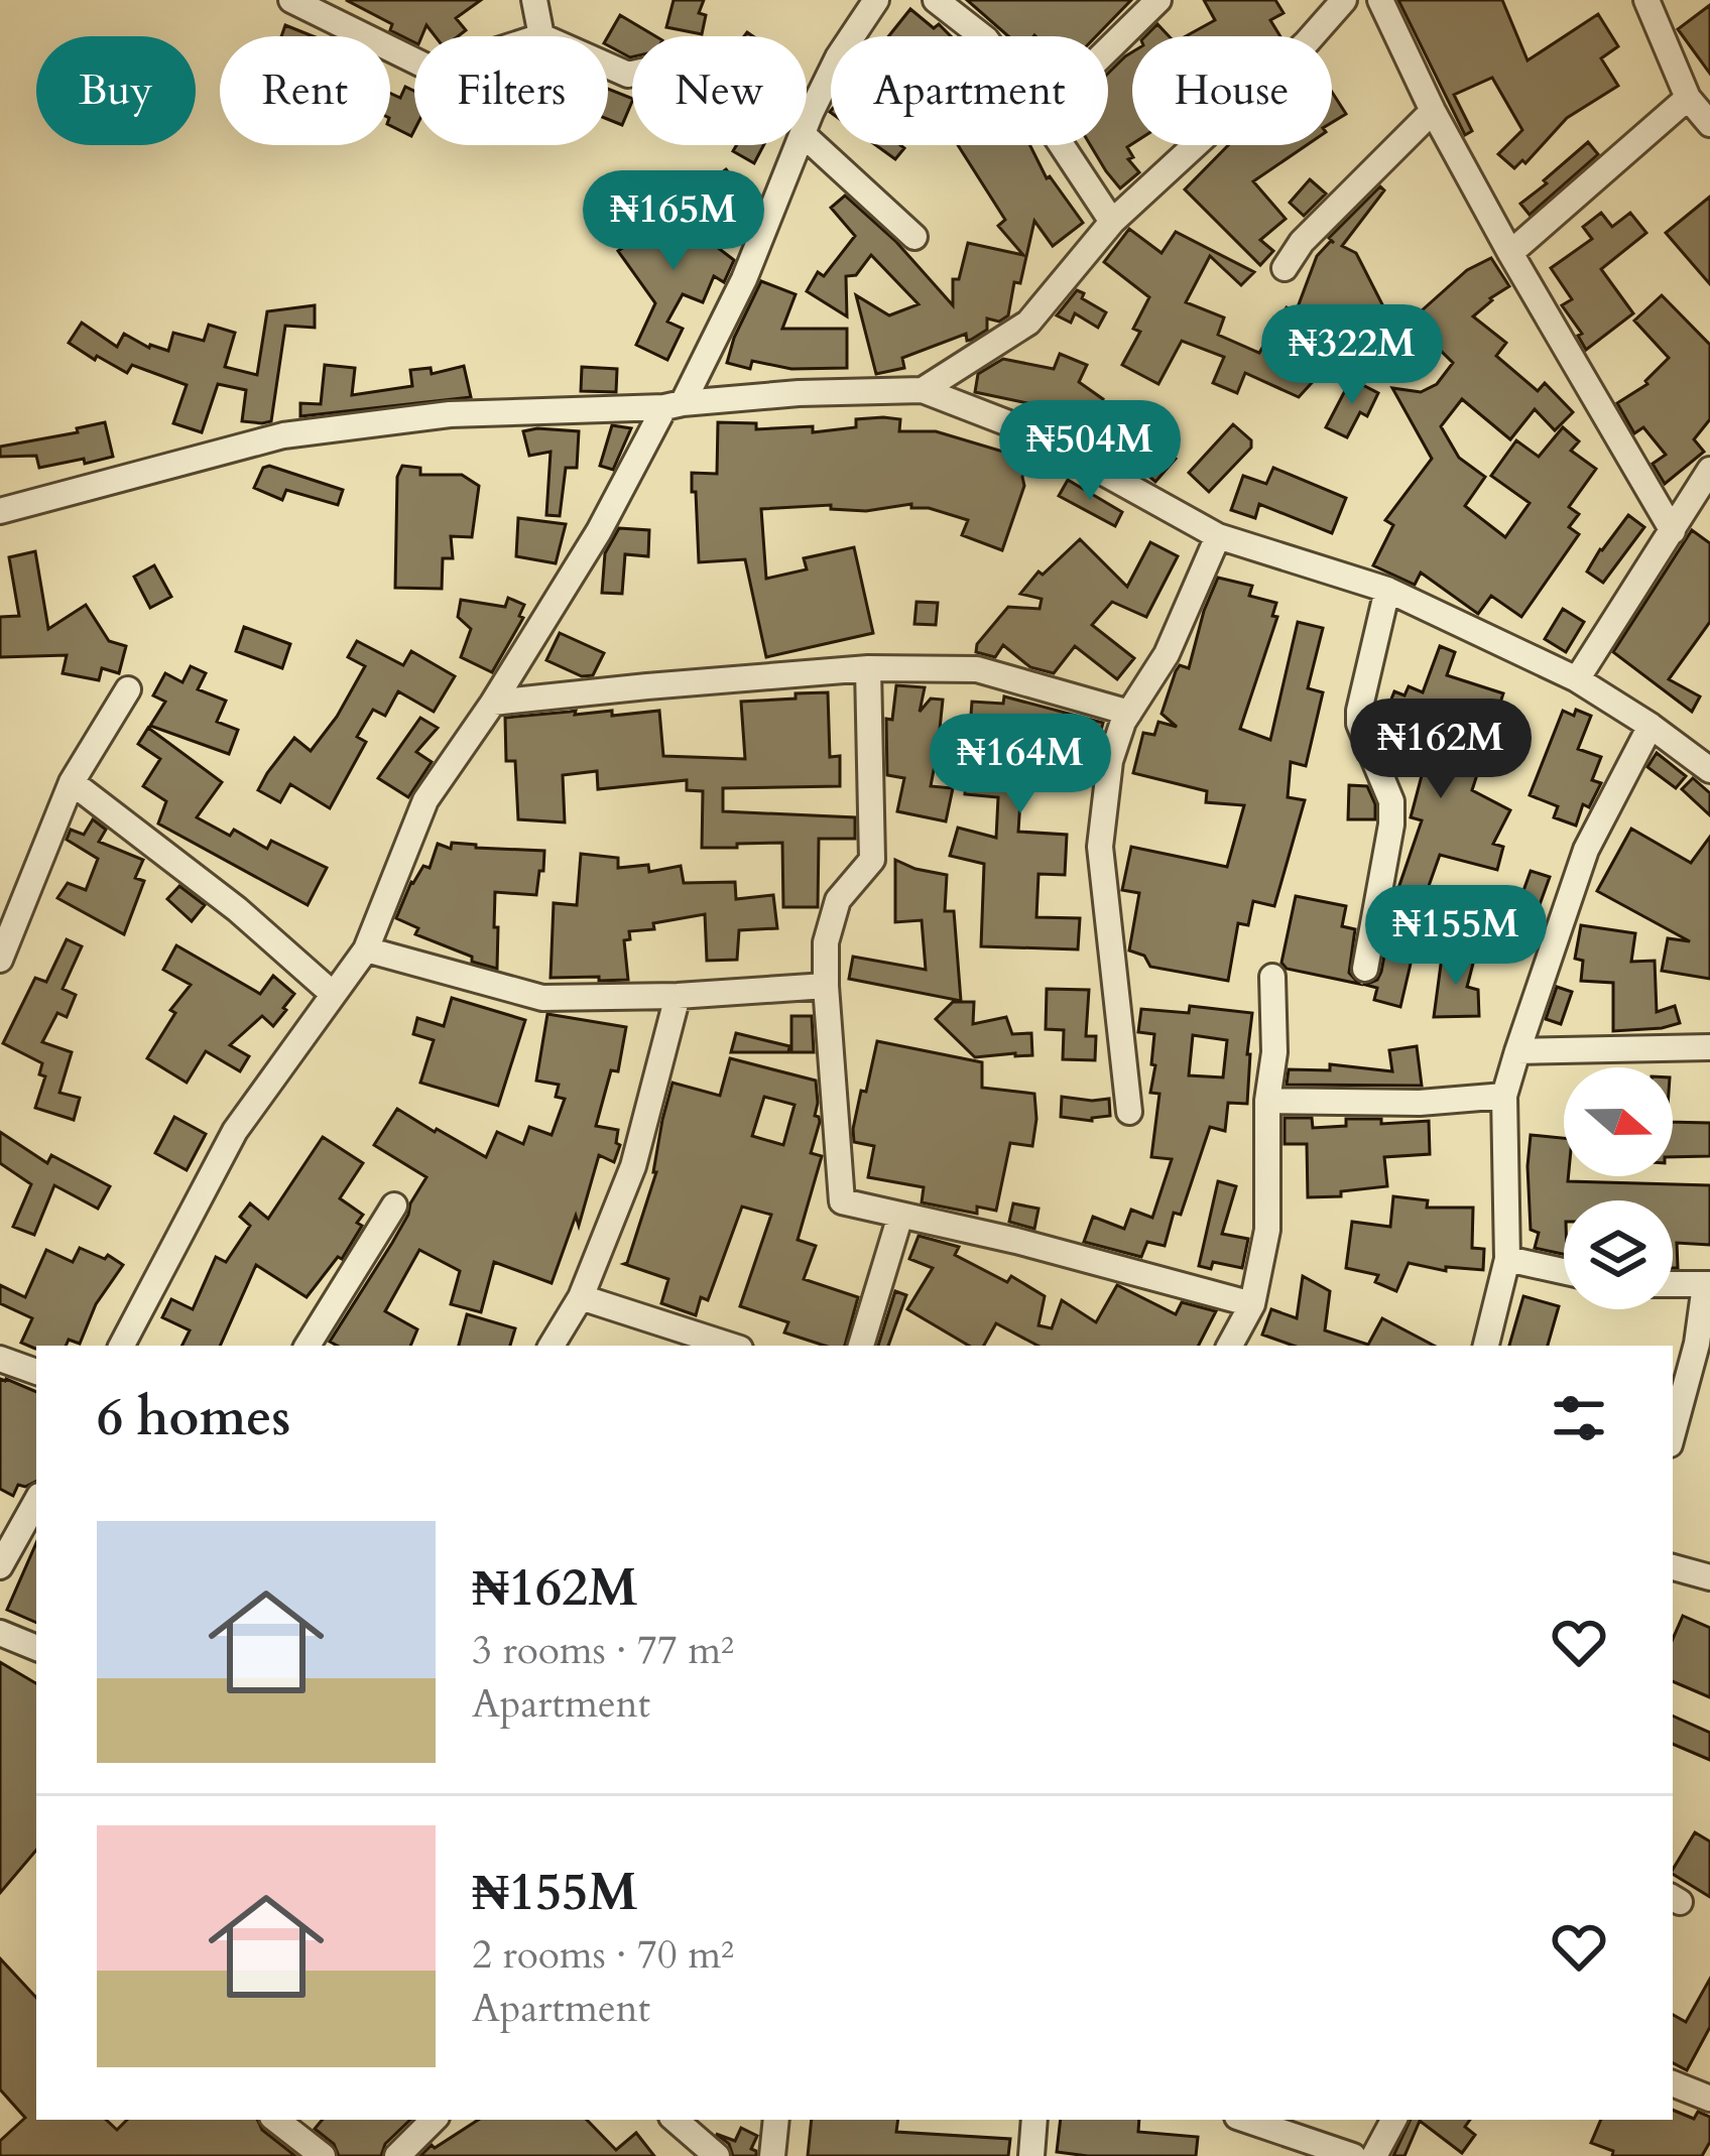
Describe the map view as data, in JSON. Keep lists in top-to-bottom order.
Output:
{
  "north": "right",
  "page": {
    "chip": [
      "Buy",
      "Rent",
      "Filters",
      "New",
      "Apartment",
      "House"
    ],
    "price": [
      "₦165M",
      "₦322M",
      "₦504M",
      "₦162M",
      "₦164M",
      "₦155M"
    ],
    "heading": "6 homes",
    "list": [
      {
        "name": "₦162M",
        "note": "3 rooms · 77 m² · Apartment"
      },
      {
        "name": "₦155M",
        "note": "2 rooms · 70 m² · Apartment"
      }
    ]
  }
}
